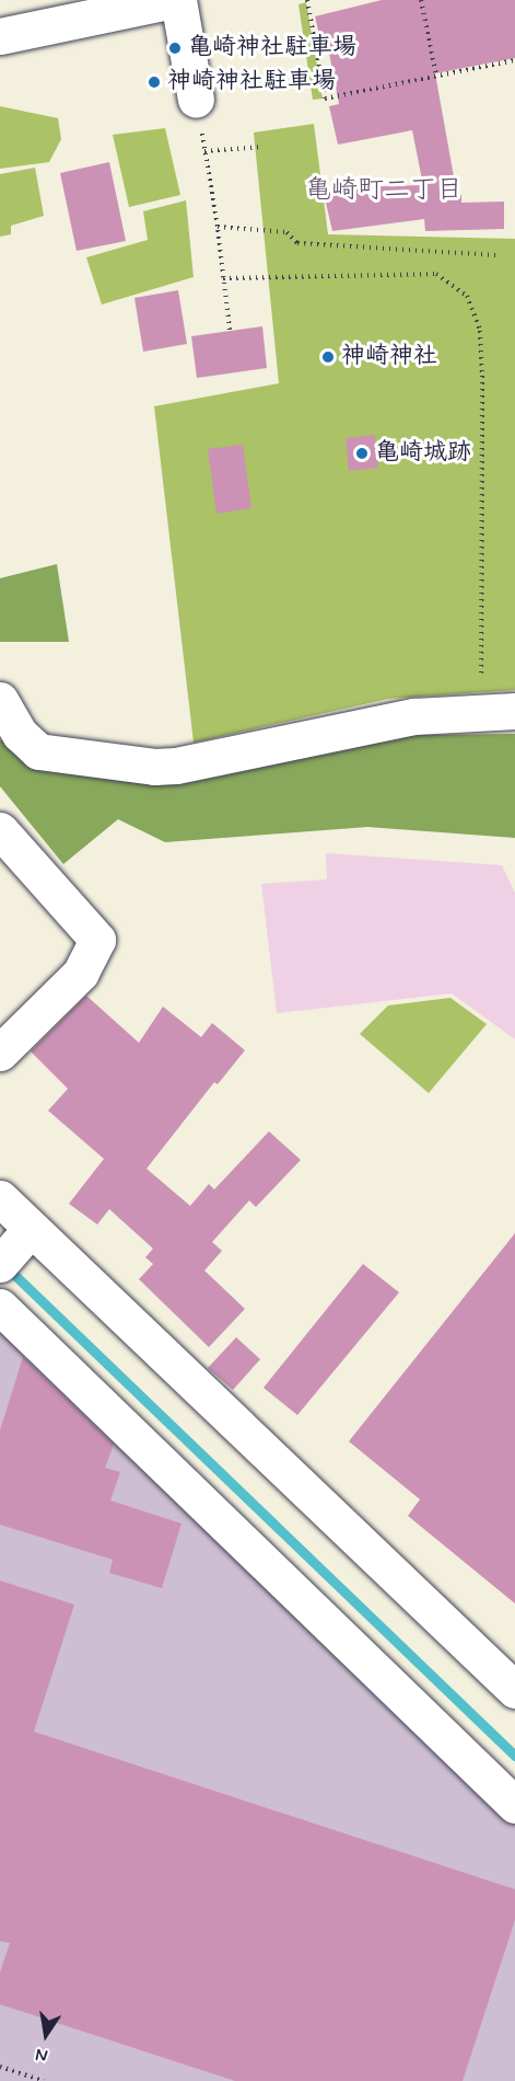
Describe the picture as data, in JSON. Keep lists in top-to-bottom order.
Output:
{
  "districts": ["亀崎町二丁目"],
  "places": [
    "亀崎神社駐車場",
    "神崎神社駐車場",
    "神崎神社",
    "亀崎城跡"
  ],
  "north": "bottom"
}
